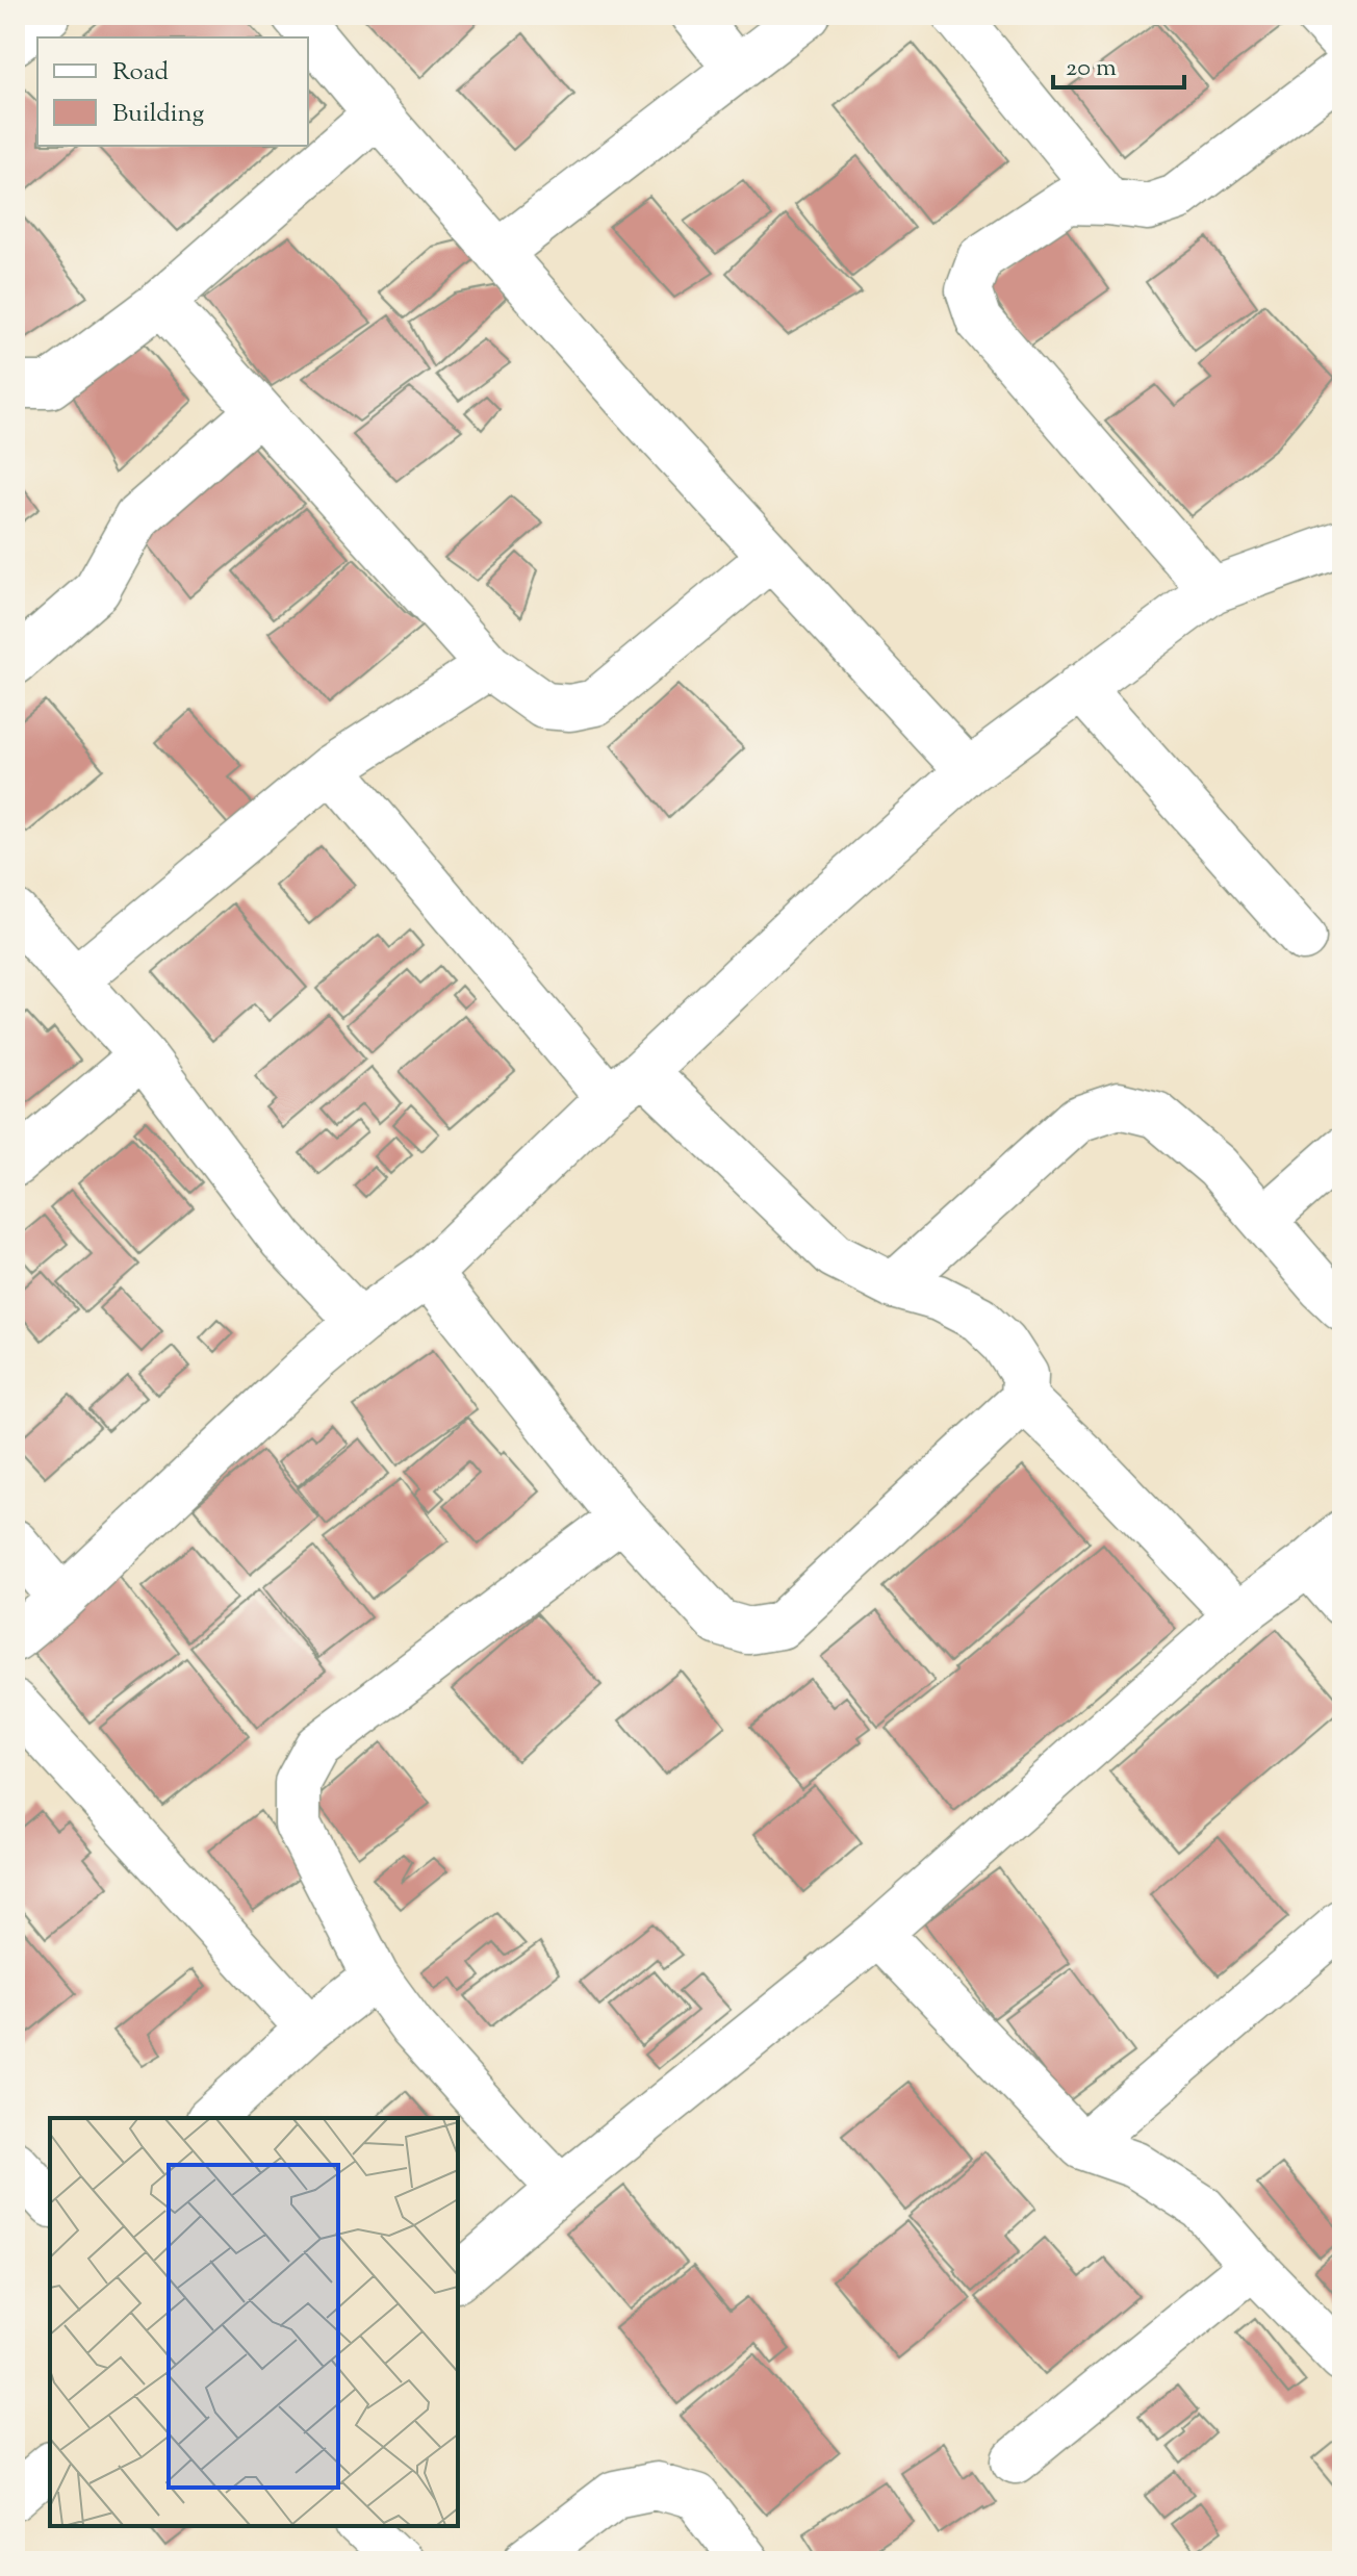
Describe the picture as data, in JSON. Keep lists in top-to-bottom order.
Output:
{
  "legend": ["Road", "Building"],
  "scale_bar": "20 m"
}
